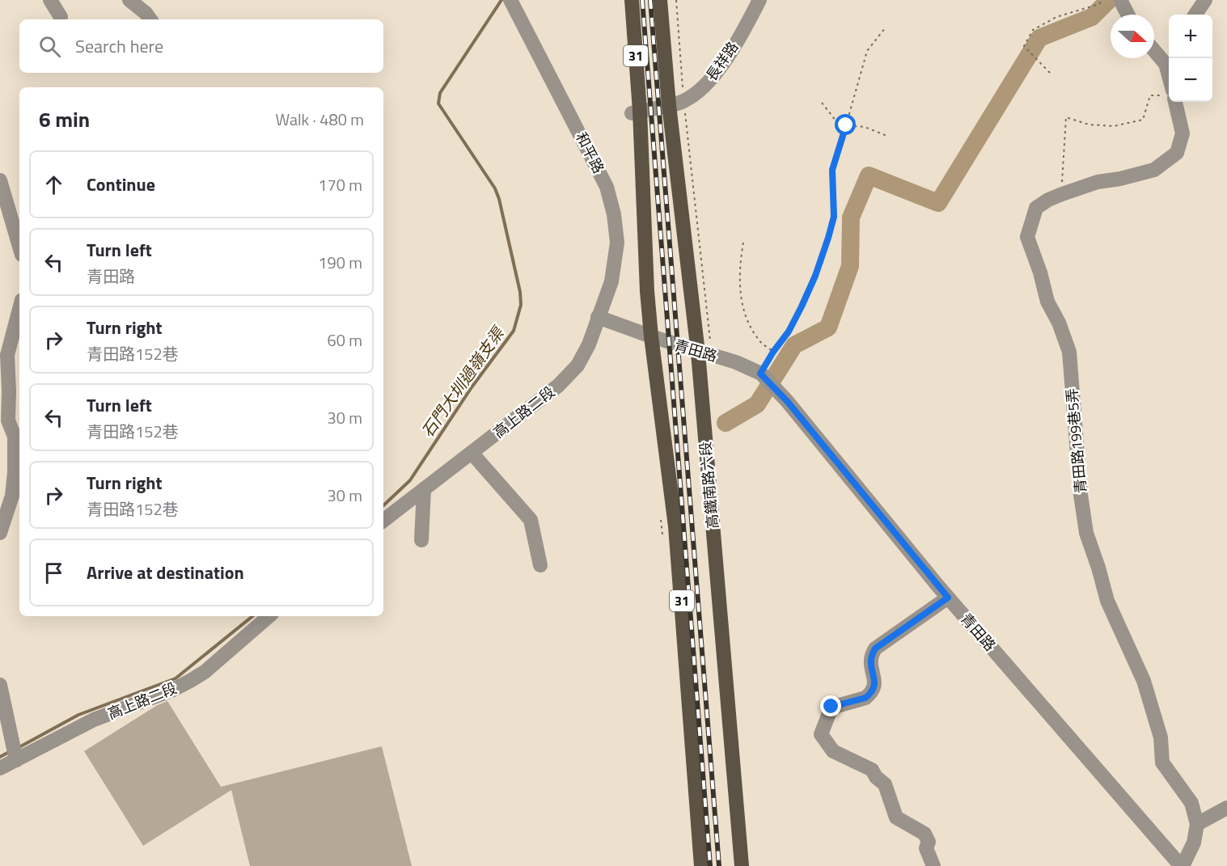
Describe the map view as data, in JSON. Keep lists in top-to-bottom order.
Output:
{
  "streets": {
    "main road": ["31", "高鐵南路六段"],
    "street": [
      "長祥路",
      "和平路",
      "青田路",
      "高上路二段",
      "青田路199巷5弄"
    ]
  },
  "crossings": [
    ["31", "長祥路"],
    ["31", "青田路"],
    ["31", "高鐵南路六段"],
    ["長祥路", "高鐵南路六段"],
    ["和平路", "高上路二段"],
    ["青田路", "高鐵南路六段"]
  ],
  "water": ["石門大圳過嶺支渠"],
  "north": "right",
  "page": {
    "map_buttons": ["+", "−"],
    "search": "Search here",
    "heading": ["6 min", "Walk · 480 m"],
    "list": [
      ["Continue", "170 m"],
      ["Turn left", "青田路", "190 m"],
      ["Turn right", "青田路152巷", "60 m"],
      ["Turn left", "青田路152巷", "30 m"],
      ["Turn right", "青田路152巷", "30 m"],
      "Arrive at destination"
    ]
  }
}
